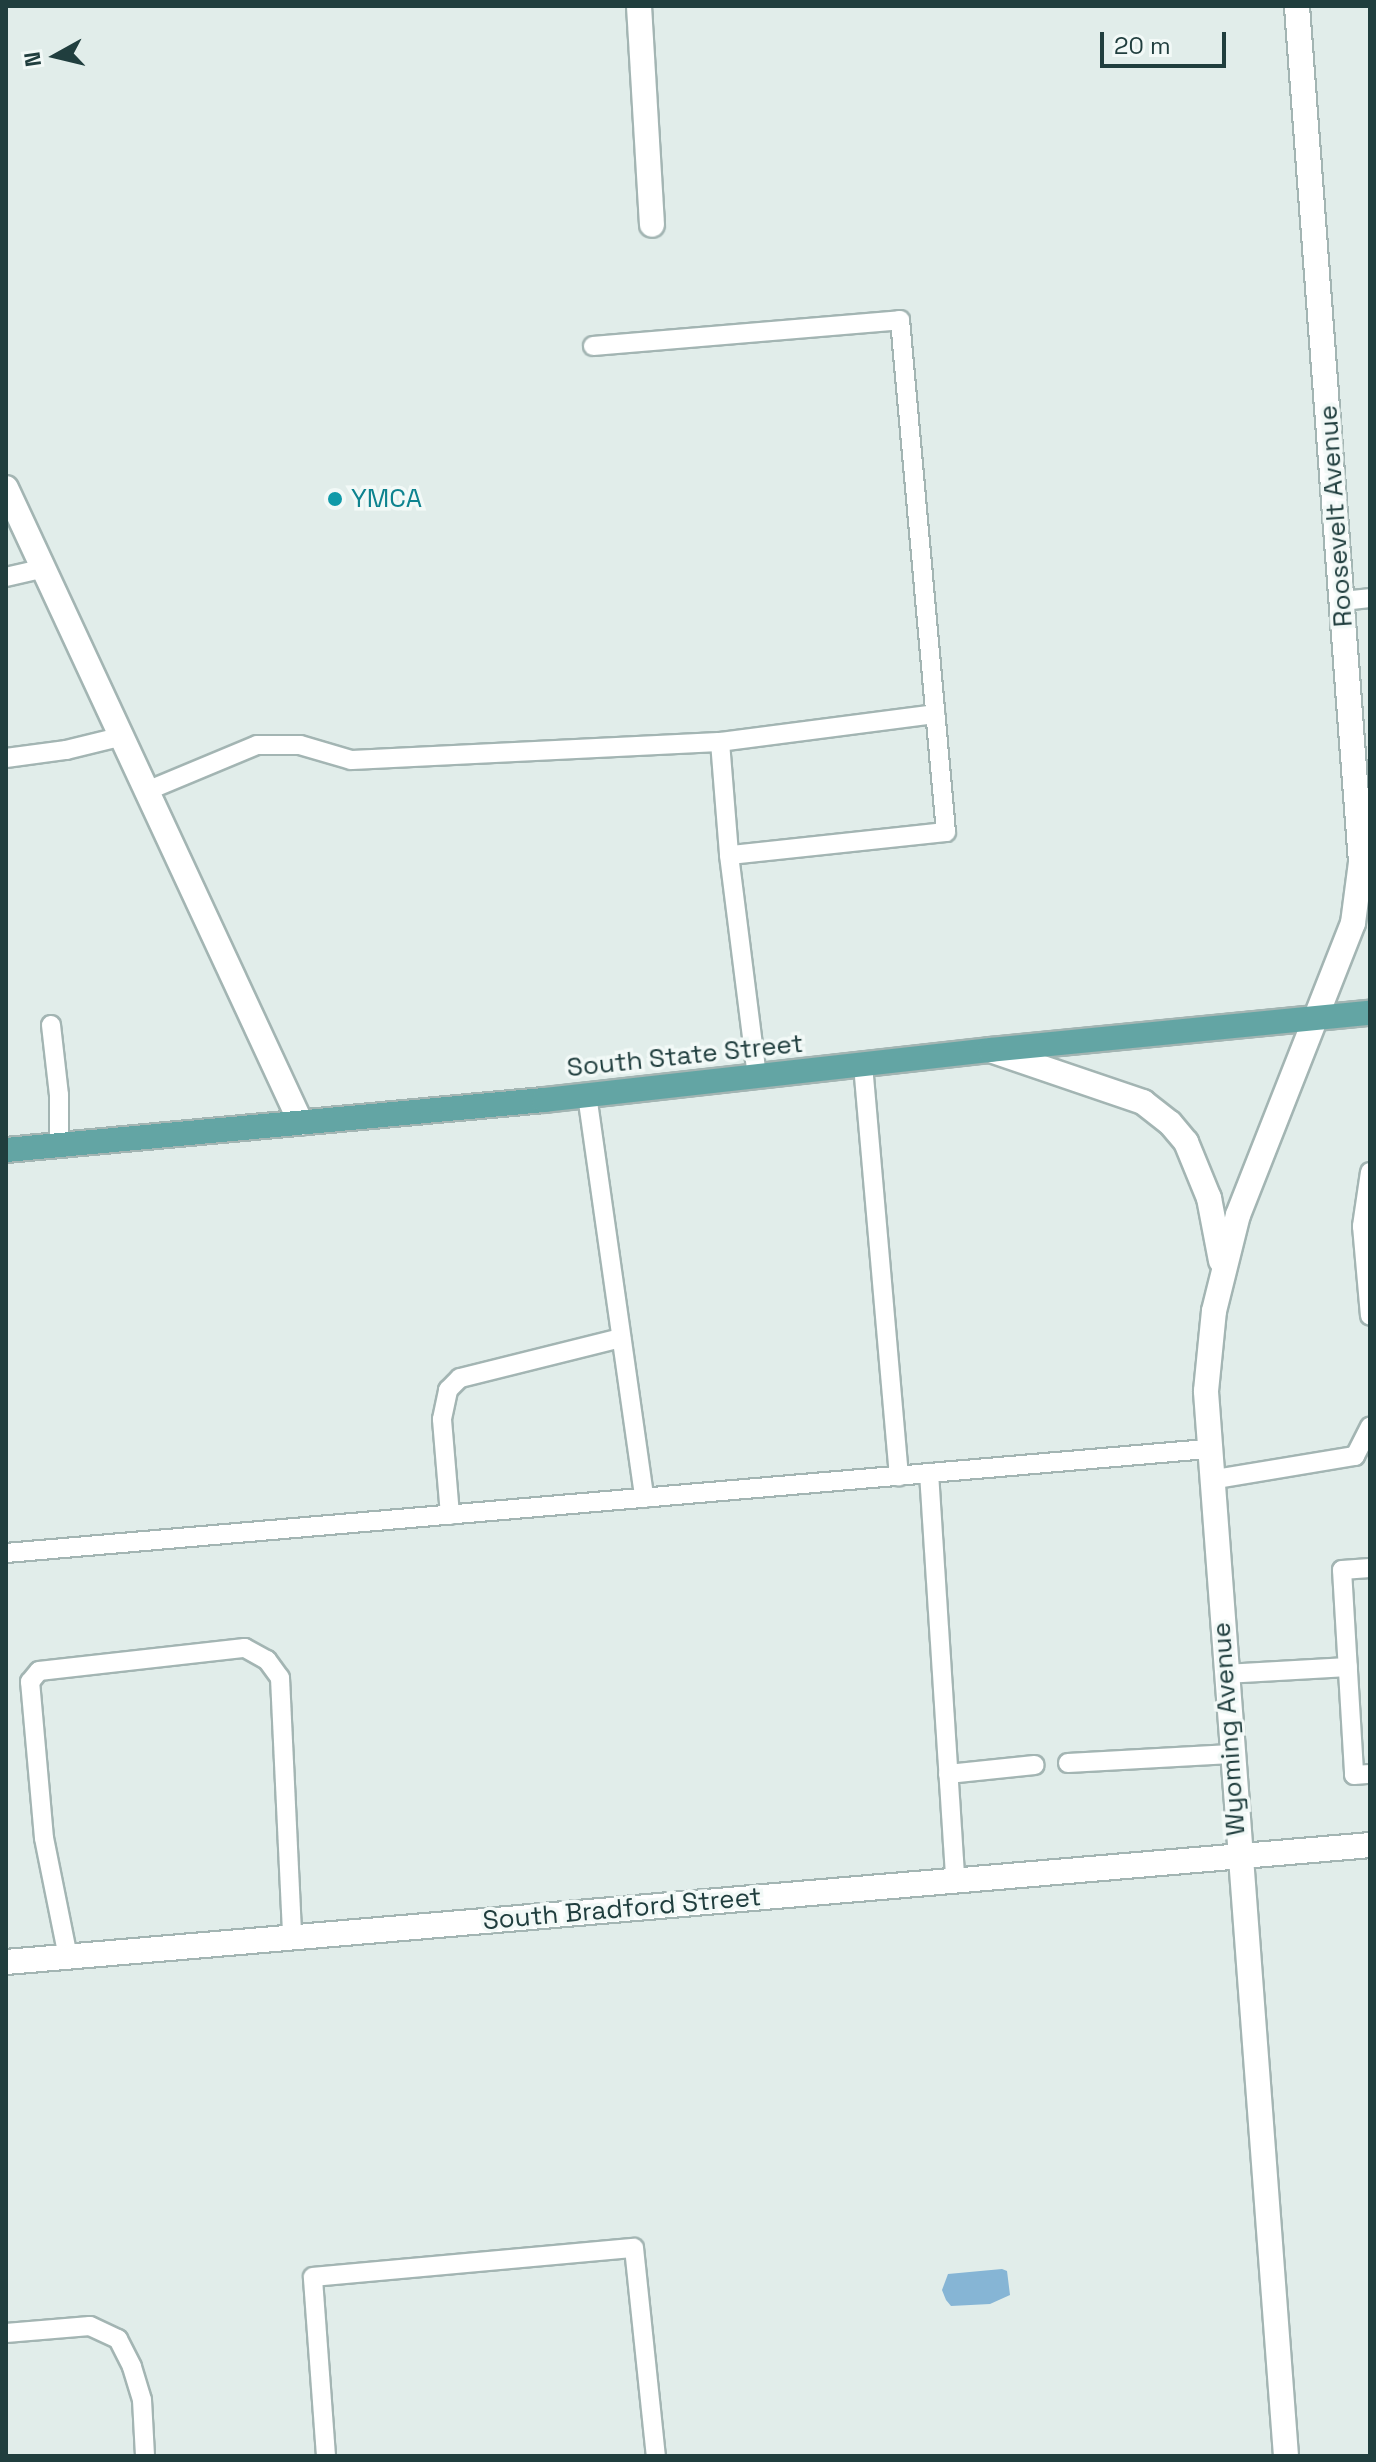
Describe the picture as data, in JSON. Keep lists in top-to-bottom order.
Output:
{
  "streets": {
    "main road": ["South State Street"],
    "street": ["Roosevelt Avenue", "Wyoming Avenue", "South Bradford Street"]
  },
  "crossings": [
    ["Roosevelt Avenue", "South State Street"],
    ["Roosevelt Avenue", "Wyoming Avenue"],
    ["South State Street", "Wyoming Avenue"],
    ["Wyoming Avenue", "South Bradford Street"]
  ],
  "places": ["YMCA"],
  "scale_bar": "20 m",
  "north": "left"
}
